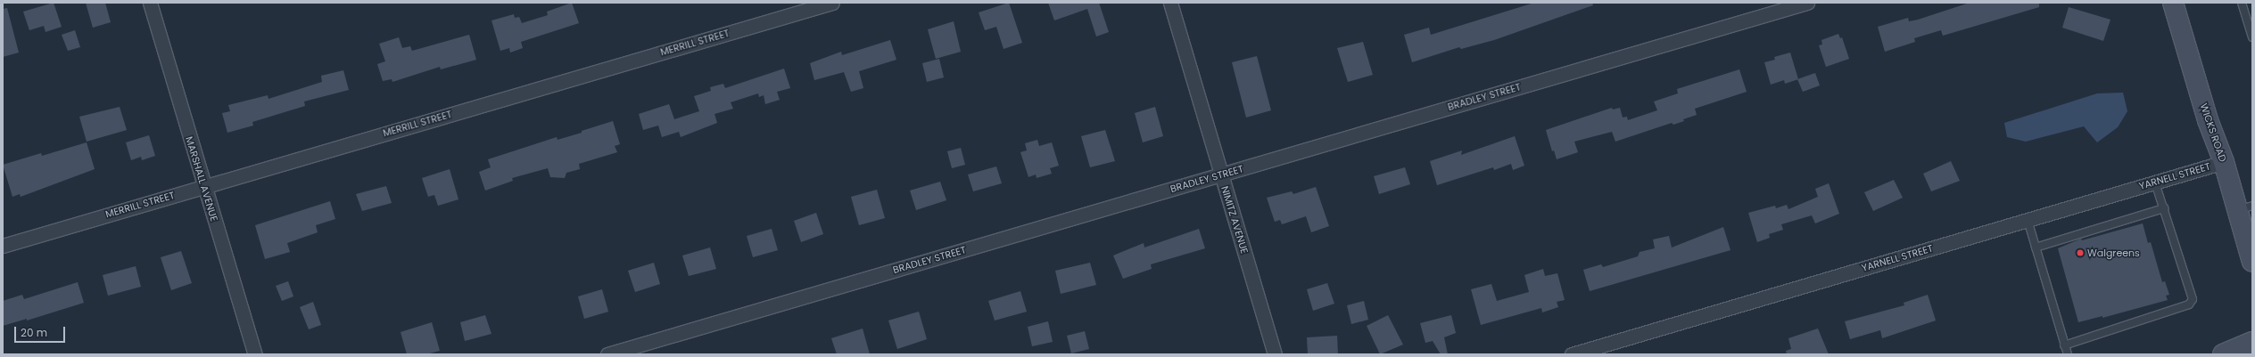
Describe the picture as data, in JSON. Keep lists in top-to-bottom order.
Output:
{
  "streets": {
    "main road": ["WICKS ROAD"],
    "street": [
      "MERRILL STREET",
      "BRADLEY STREET",
      "YARNELL STREET",
      "MARSHALL AVENUE",
      "NIMITZ AVENUE"
    ]
  },
  "crossings": [
    ["MERRILL STREET", "MARSHALL AVENUE"],
    ["BRADLEY STREET", "NIMITZ AVENUE"],
    ["WICKS ROAD", "YARNELL STREET"]
  ],
  "places": ["Walgreens"],
  "scale_bar": "20 m"
}
